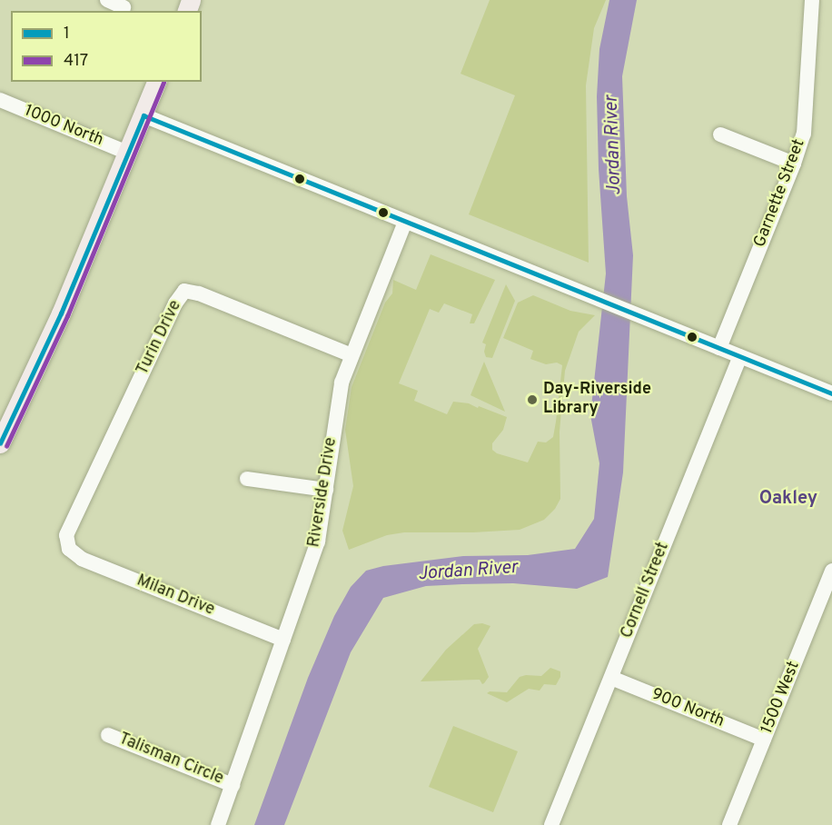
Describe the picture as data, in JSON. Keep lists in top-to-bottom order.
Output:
{
  "streets": {
    "street": [
      "1000 North",
      "Garnette Street",
      "Turin Drive",
      "Riverside Drive",
      "Cornell Street",
      "Milan Drive",
      "1500 West",
      "900 North",
      "Talisman Circle"
    ]
  },
  "crossings": [
    ["Turin Drive", "Riverside Drive"],
    ["Turin Drive", "Milan Drive"],
    ["Riverside Drive", "Milan Drive"],
    ["Riverside Drive", "Talisman Circle"],
    ["Cornell Street", "900 North"],
    ["1500 West", "900 North"]
  ],
  "districts": ["Oakley"],
  "water": ["Jordan River"],
  "places": ["Day-Riverside Library"],
  "lines": ["transit line 417", "transit line 1"],
  "legend": ["1", "417"]
}
